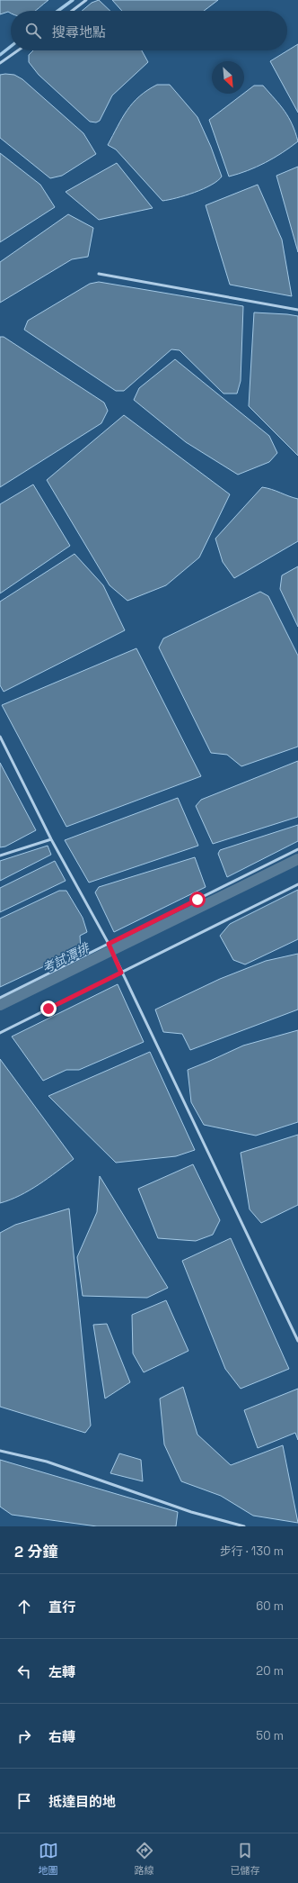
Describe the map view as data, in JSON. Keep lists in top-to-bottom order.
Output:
{
  "water": ["考試潭排"],
  "north": "bottom right",
  "page": {
    "search": "搜尋地點",
    "heading": ["2 分鐘", "步行 · 130 m"],
    "list": [
      ["直行", "60 m"],
      ["左轉", "20 m"],
      ["右轉", "50 m"],
      "抵達目的地"
    ],
    "nav": ["地圖", "路線", "已儲存"]
  }
}
